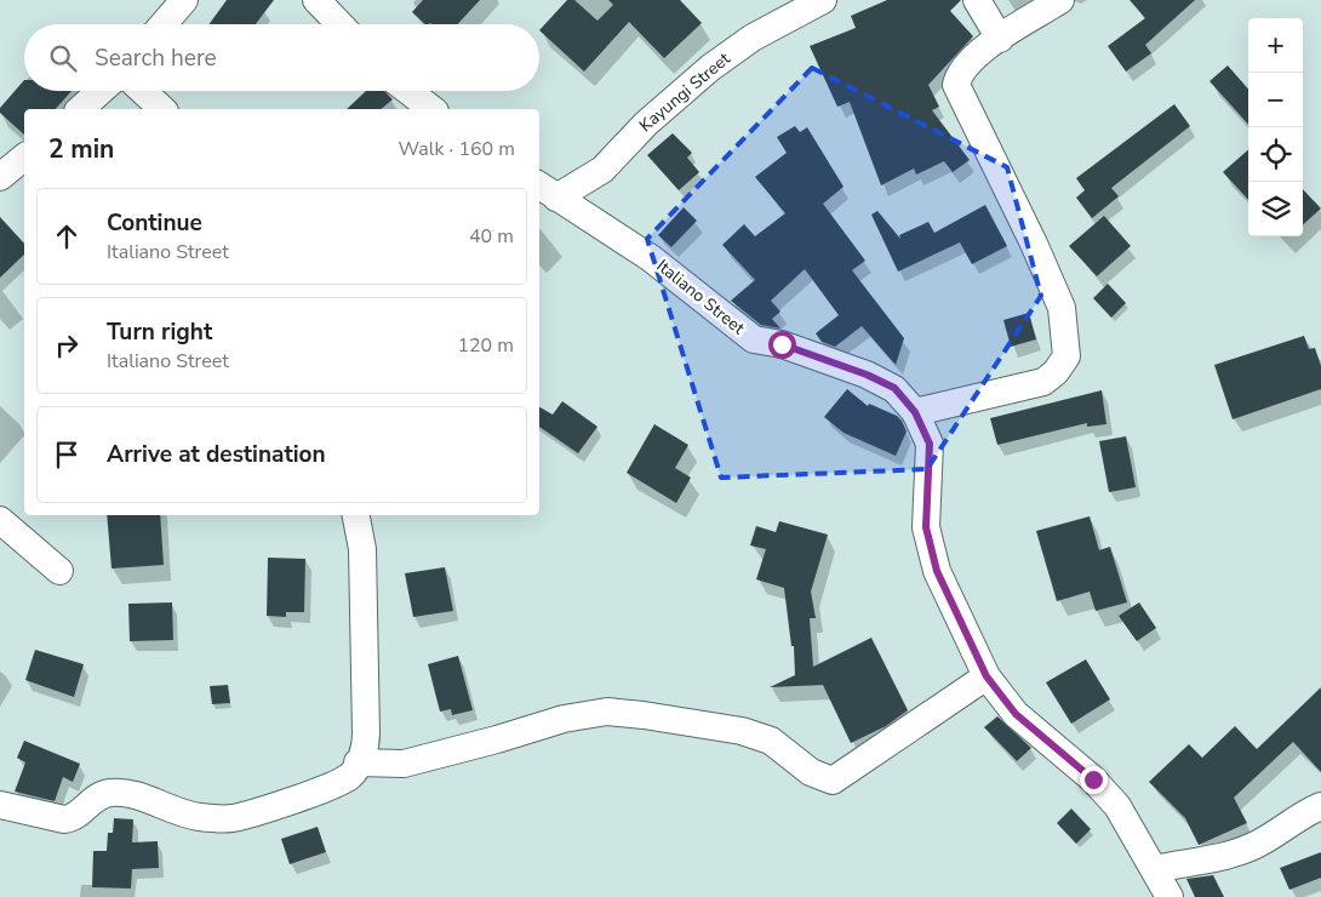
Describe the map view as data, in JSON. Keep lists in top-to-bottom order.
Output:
{
  "streets": {
    "street": ["Kayungi Street", "Italiano Street"]
  },
  "crossings": [
    ["Kayungi Street", "Italiano Street"]
  ],
  "page": {
    "map_buttons": ["+", "−"],
    "search": "Search here",
    "heading": ["2 min", "Walk · 160 m"],
    "list": [
      ["Continue", "Italiano Street", "40 m"],
      ["Turn right", "Italiano Street", "120 m"],
      "Arrive at destination"
    ]
  }
}
